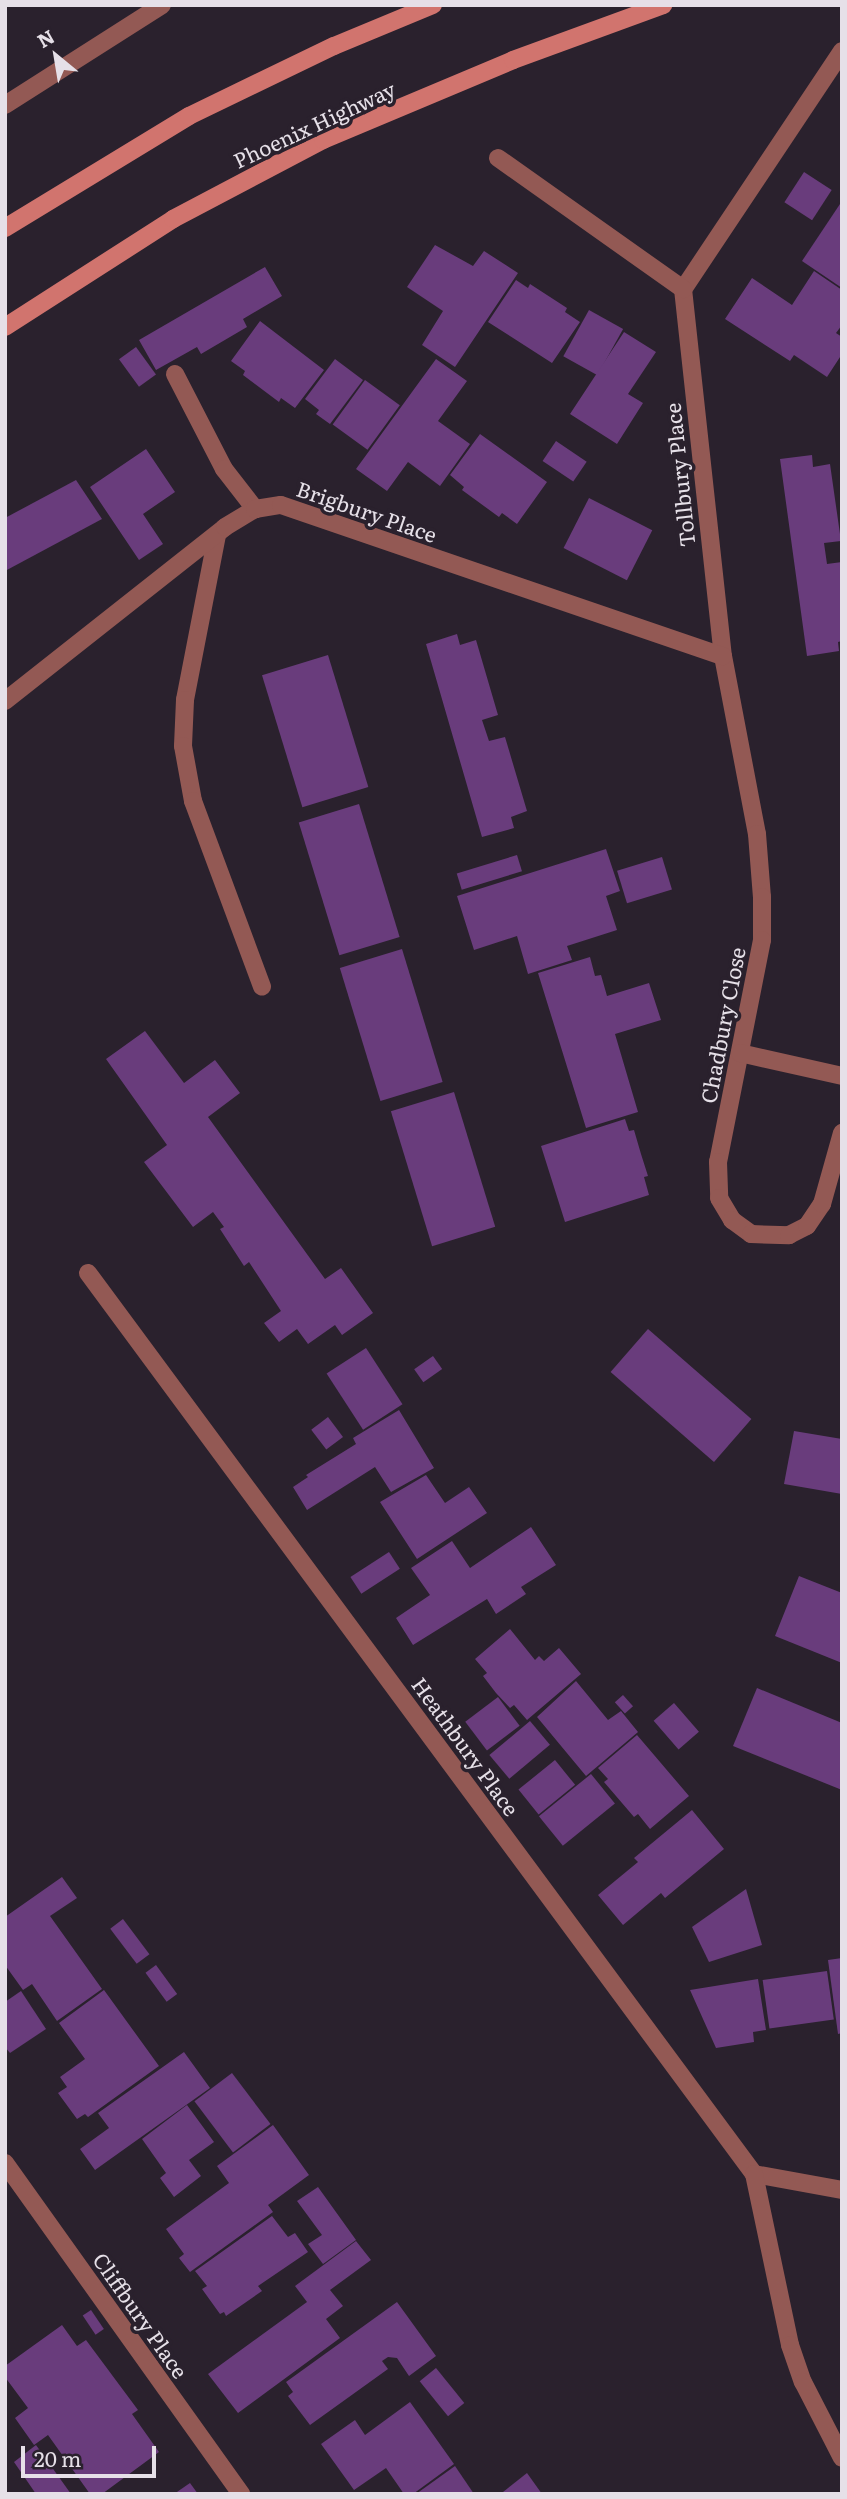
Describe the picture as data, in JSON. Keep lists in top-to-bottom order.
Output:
{
  "streets": {
    "main road": ["Phoenix Highway"],
    "street": [
      "Tollbury Place",
      "Brigbury Place",
      "Chadbury Close",
      "Heathbury Place",
      "Cliffbury Place"
    ]
  },
  "crossings": [
    ["Tollbury Place", "Brigbury Place"],
    ["Tollbury Place", "Chadbury Close"],
    ["Brigbury Place", "Chadbury Close"]
  ],
  "scale_bar": "20 m",
  "north": "top left"
}
